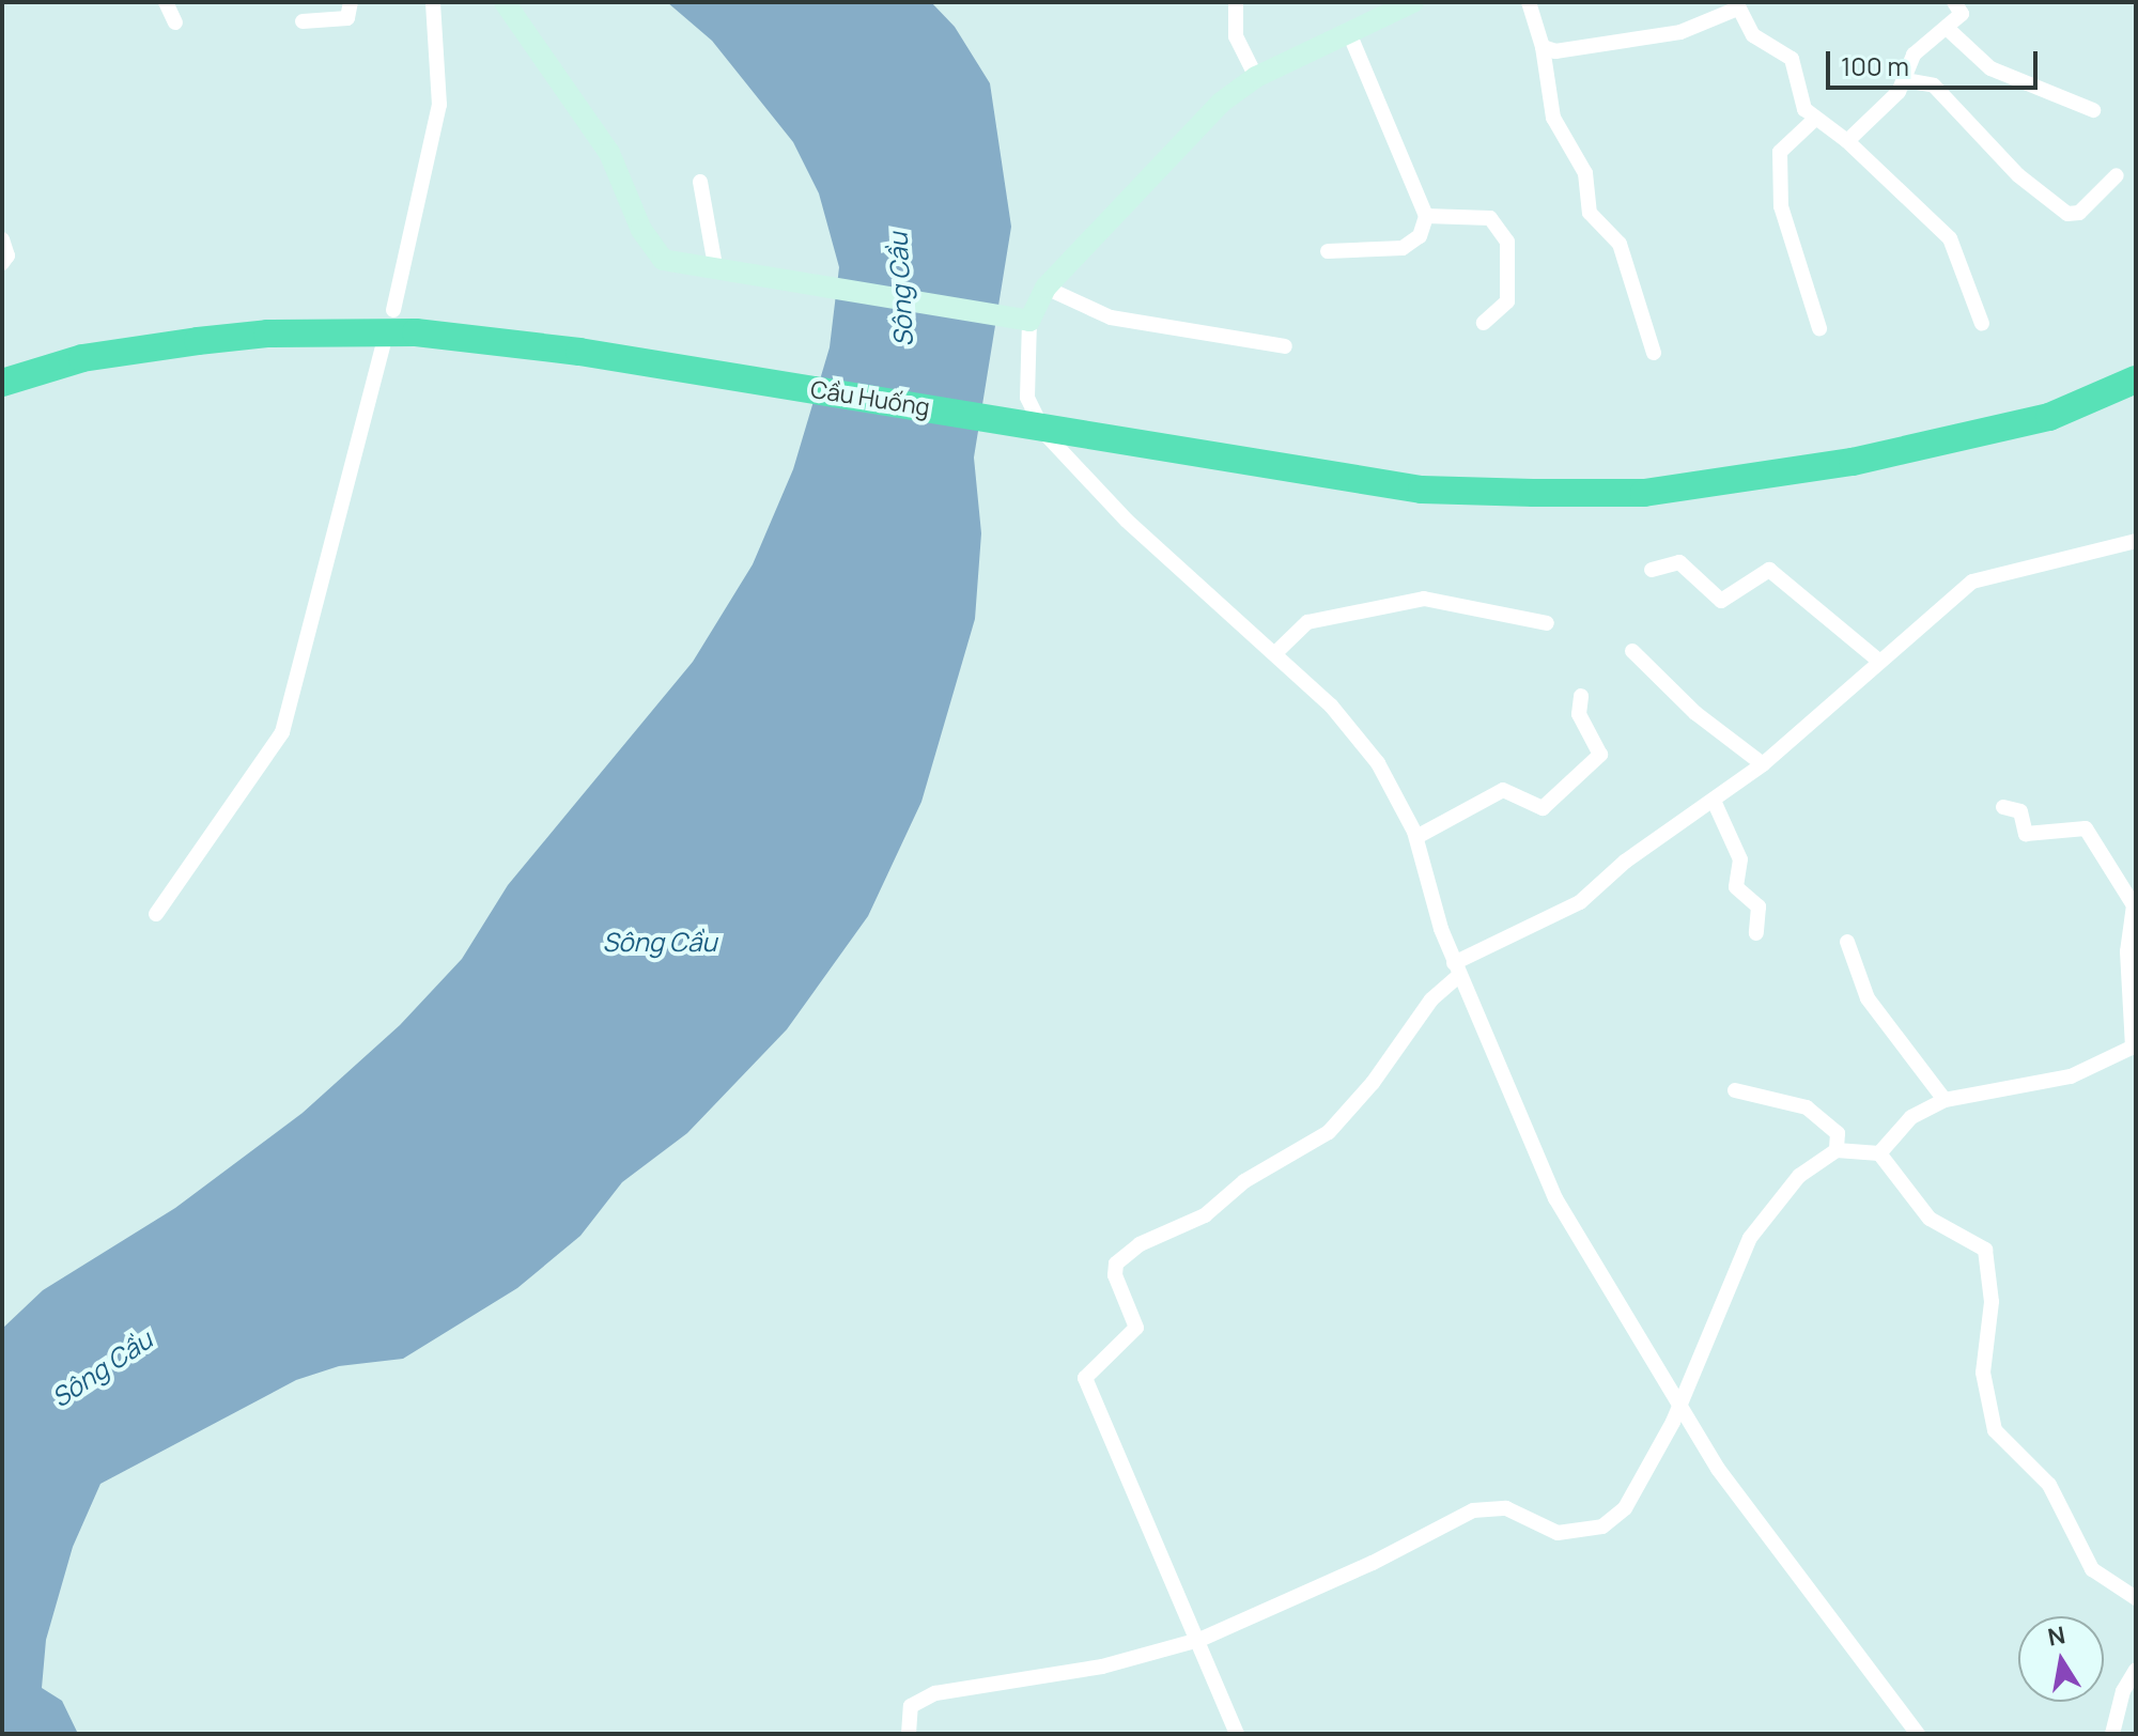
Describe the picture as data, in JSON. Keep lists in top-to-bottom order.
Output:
{
  "streets": {
    "highway": ["Cầu Huống"]
  },
  "water": ["Sông Cầu"],
  "scale_bar": "100 m",
  "north": "top"
}
